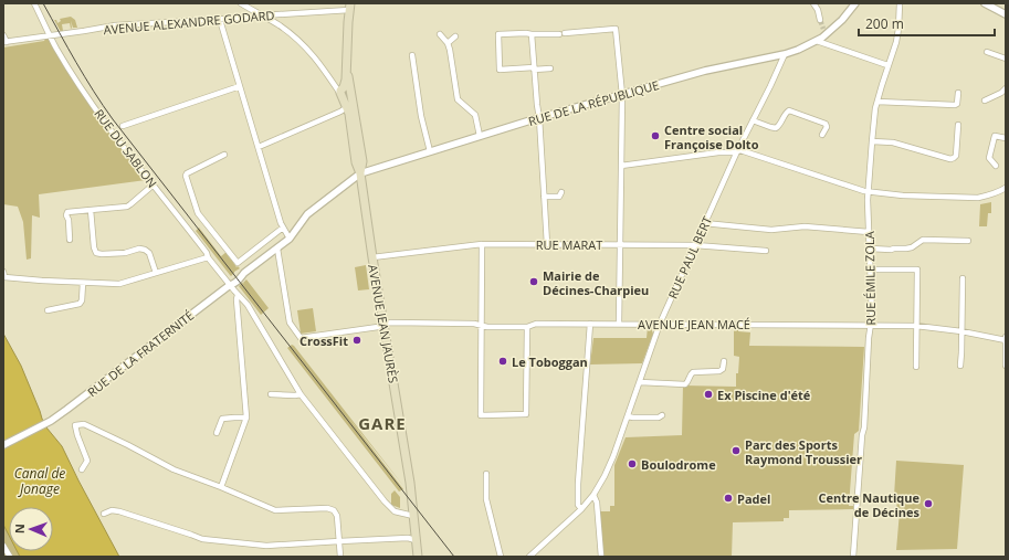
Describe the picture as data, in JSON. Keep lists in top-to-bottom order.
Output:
{
  "streets": {
    "main road": ["AVENUE JEAN JAURÈS"],
    "street": [
      "AVENUE ALEXANDRE GODARD",
      "RUE DE LA RÉPUBLIQUE",
      "RUE DU SABLON",
      "RUE MARAT",
      "RUE PAUL BERT",
      "RUE ÉMILE ZOLA",
      "AVENUE JEAN MACÉ",
      "RUE DE LA FRATERNITÉ"
    ]
  },
  "crossings": [
    ["AVENUE ALEXANDRE GODARD", "RUE DU SABLON"],
    ["AVENUE ALEXANDRE GODARD", "AVENUE JEAN JAURÈS"],
    ["RUE DE LA RÉPUBLIQUE", "RUE PAUL BERT"],
    ["RUE DE LA RÉPUBLIQUE", "AVENUE JEAN JAURÈS"],
    ["RUE DE LA RÉPUBLIQUE", "RUE DE LA FRATERNITÉ"],
    ["RUE DU SABLON", "AVENUE JEAN JAURÈS"],
    ["RUE DU SABLON", "RUE DE LA FRATERNITÉ"],
    ["RUE MARAT", "RUE PAUL BERT"],
    ["RUE MARAT", "AVENUE JEAN JAURÈS"],
    ["RUE PAUL BERT", "AVENUE JEAN MACÉ"],
    ["RUE ÉMILE ZOLA", "AVENUE JEAN MACÉ"],
    ["AVENUE JEAN JAURÈS", "AVENUE JEAN MACÉ"],
    ["AVENUE JEAN JAURÈS", "RUE DE LA FRATERNITÉ"],
    ["AVENUE JEAN MACÉ", "RUE DE LA FRATERNITÉ"]
  ],
  "districts": ["GARE"],
  "water": ["Canal de Jonage"],
  "places": [
    "Centre social Françoise Dolto",
    "Mairie de Décines-Charpieu",
    "CrossFit",
    "Le Toboggan",
    "Ex Piscine d'été",
    "Parc des Sports Raymond Troussier",
    "Boulodrome",
    "Padel",
    "Centre Nautique de Décines"
  ],
  "scale_bar": "200 m",
  "north": "left"
}
